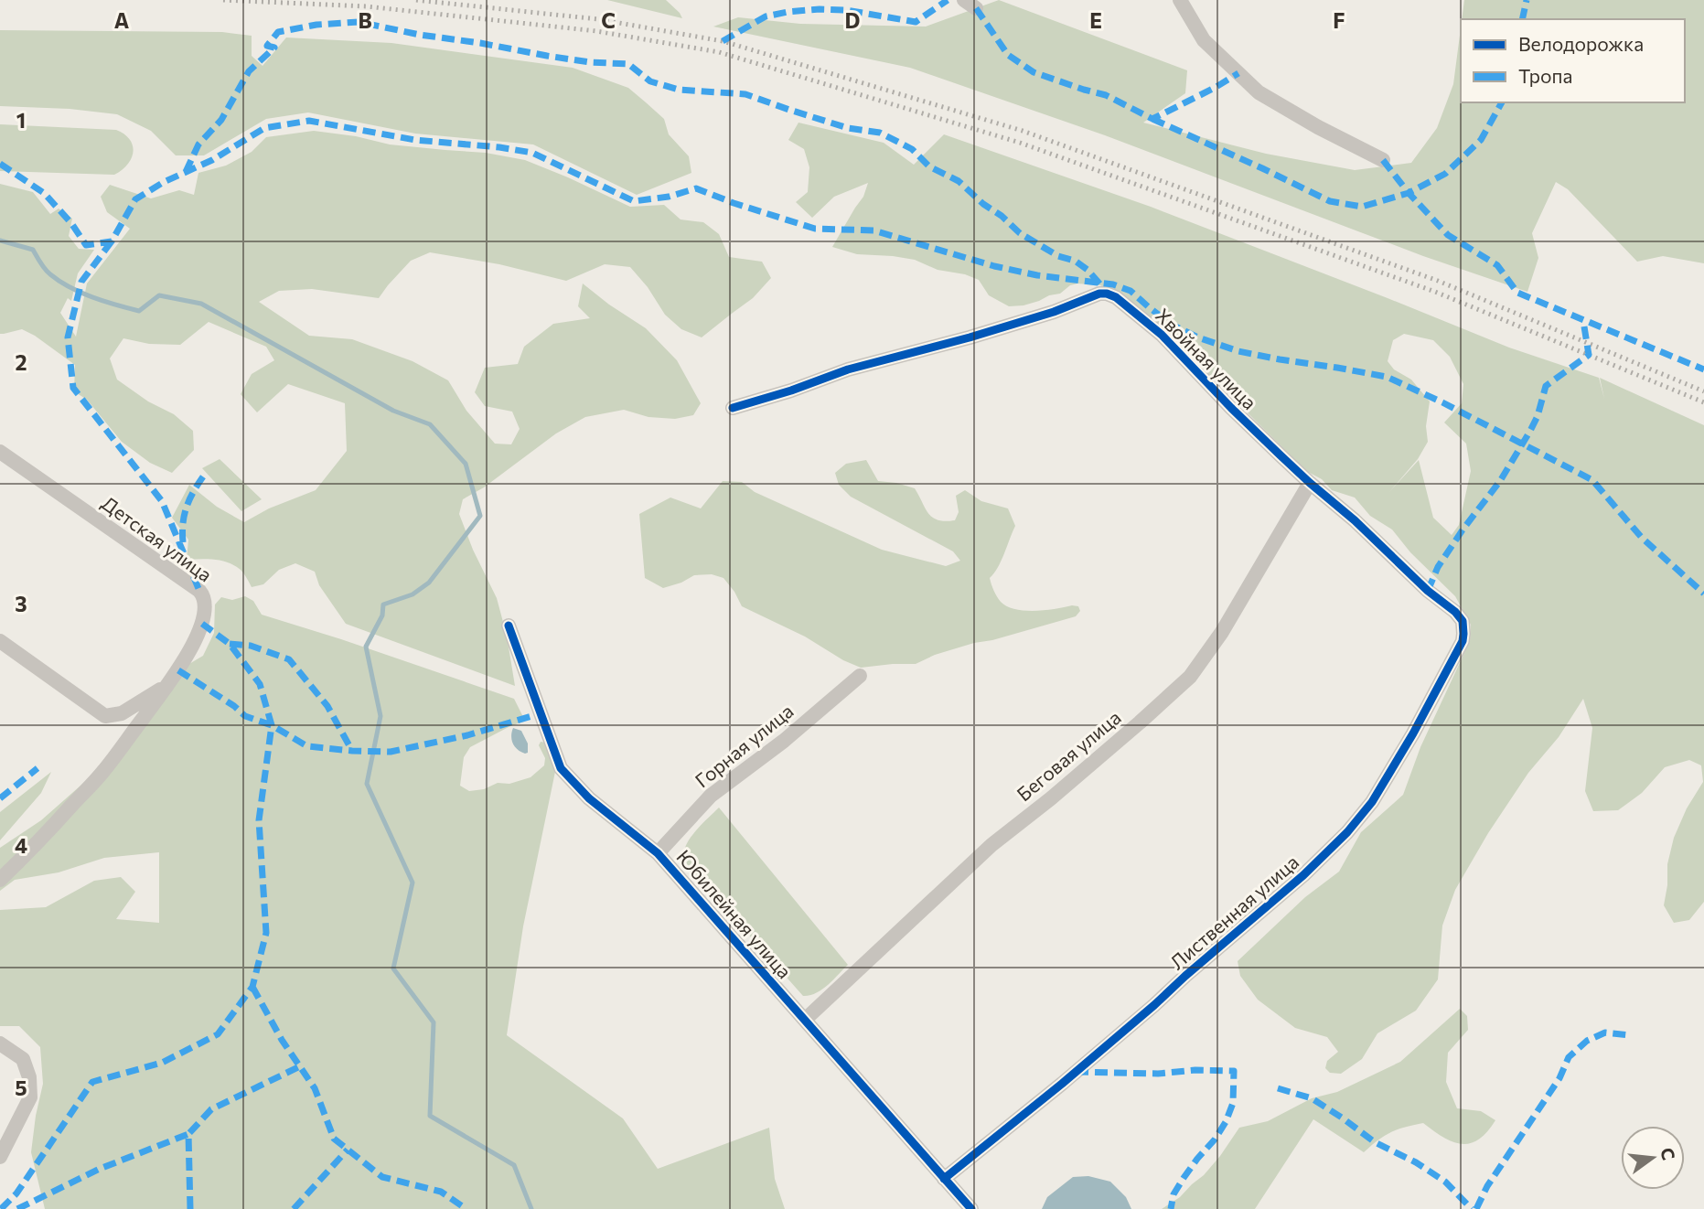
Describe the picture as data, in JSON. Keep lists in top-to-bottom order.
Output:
{
  "streets": {
    "street": [
      "Хвойная улица",
      "Детская улица",
      "Горная улица",
      "Беговая улица",
      "Лиственная улица",
      "Юбилейная улица"
    ]
  },
  "crossings": [
    ["Хвойная улица", "Беговая улица"],
    ["Хвойная улица", "Лиственная улица"],
    ["Горная улица", "Юбилейная улица"],
    ["Беговая улица", "Юбилейная улица"],
    ["Лиственная улица", "Юбилейная улица"]
  ],
  "legend": ["Велодорожка", "Тропа"],
  "north": "right",
  "grid": {
    "columns": [
      "A",
      "B",
      "C",
      "D",
      "E",
      "F"
    ],
    "rows": [
      "1",
      "2",
      "3",
      "4",
      "5"
    ]
  }
}
